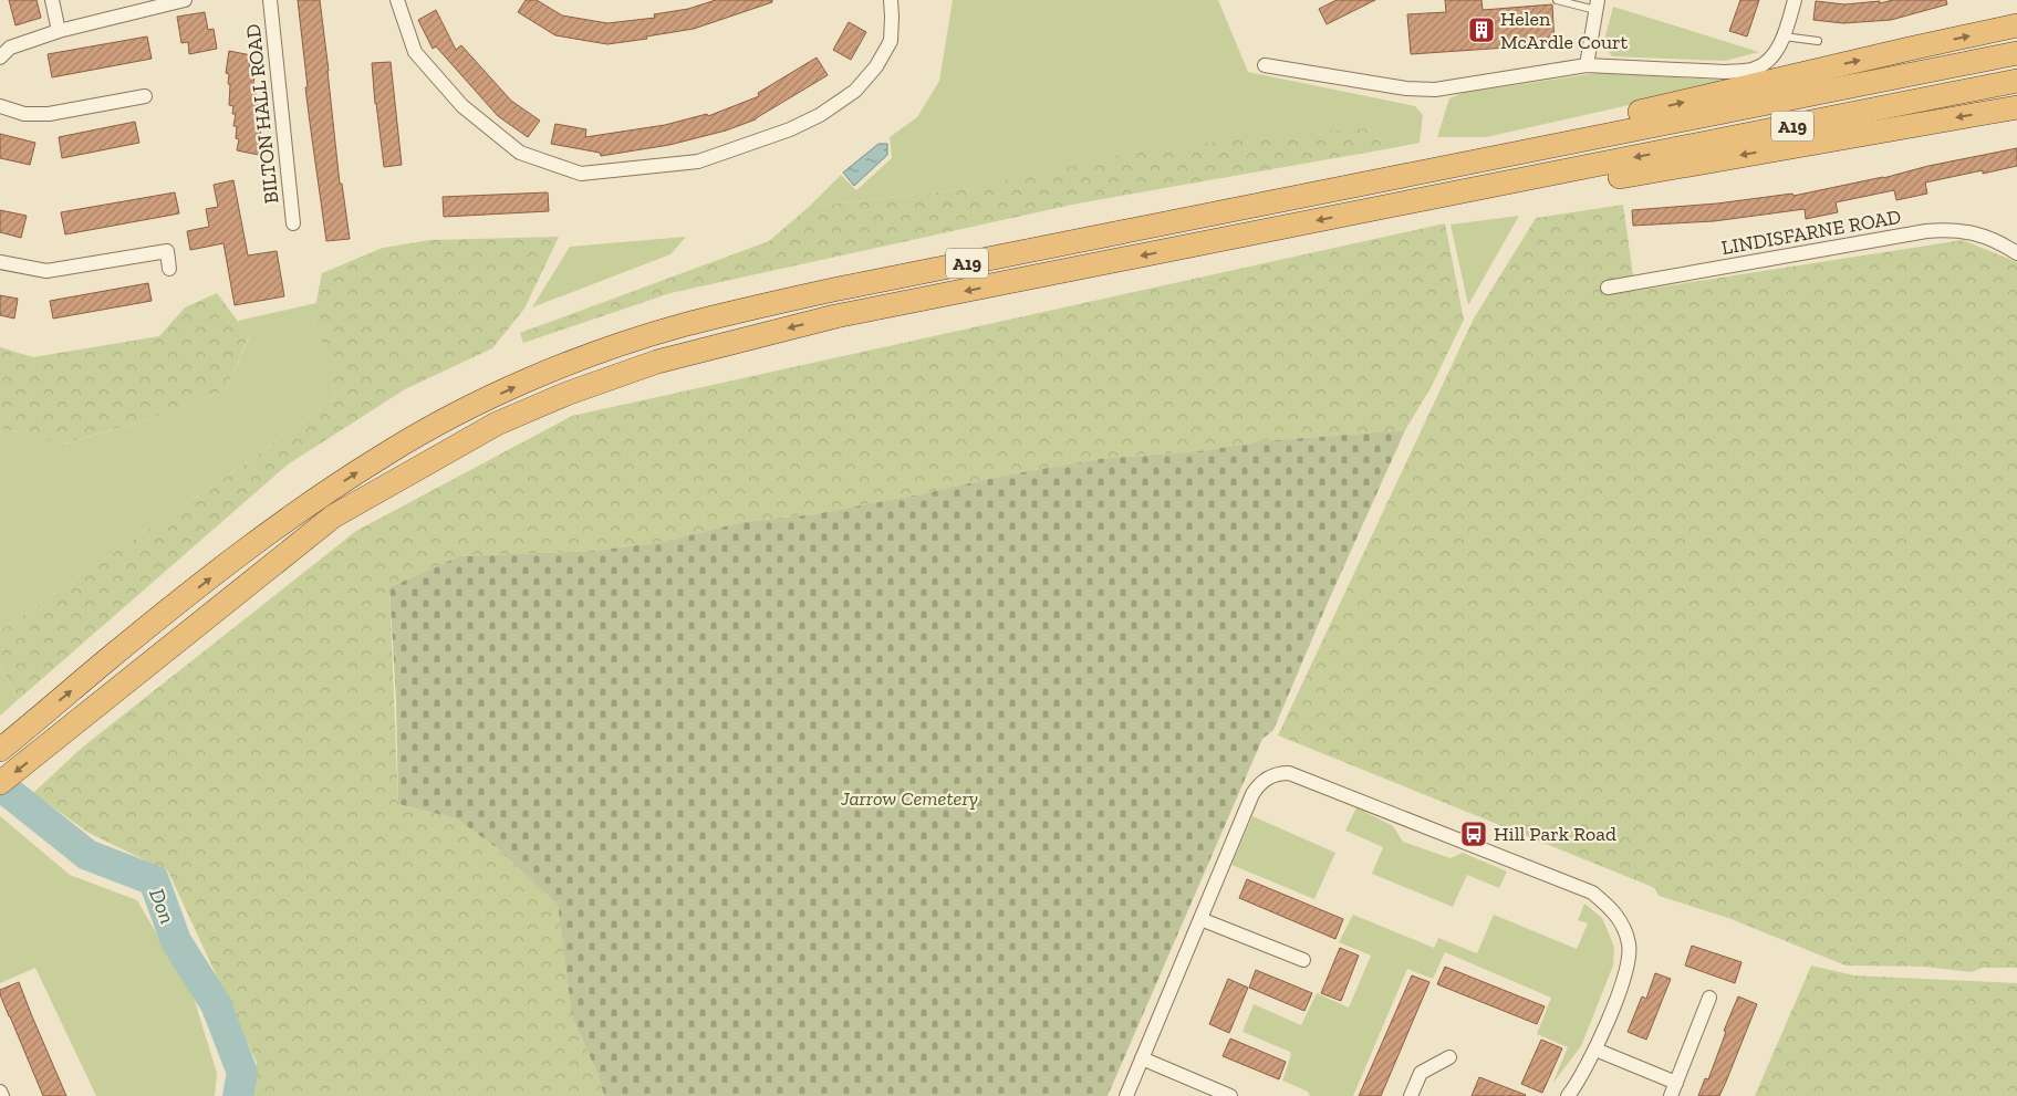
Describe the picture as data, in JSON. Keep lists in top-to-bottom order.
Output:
{
  "streets": {
    "highway": ["A19"],
    "street": ["BILTON HALL ROAD", "LINDISFARNE ROAD"]
  },
  "water": ["Don"],
  "parks": ["Jarrow Cemetery"],
  "places": {
    "building": ["Helen McArdle Court"],
    "bus stop": ["Hill Park Road"]
  }
}
